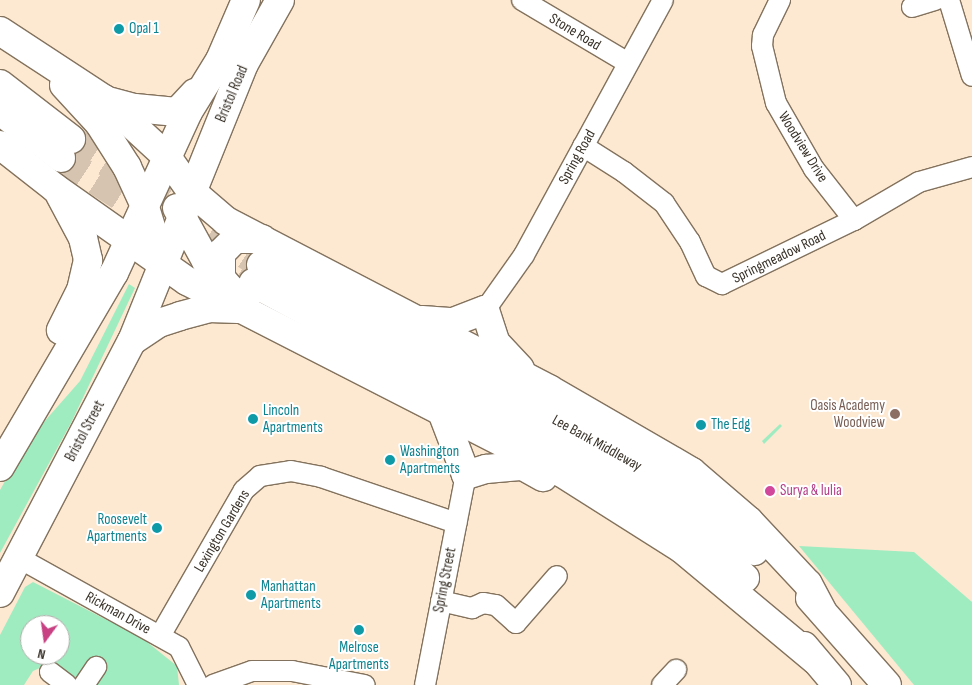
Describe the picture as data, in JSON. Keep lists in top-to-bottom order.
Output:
{
  "streets": {
    "highway": ["Bristol Road", "Bristol Street", "Lee Bank Middleway"],
    "street": [
      "Stone Road",
      "Woodview Drive",
      "Spring Road",
      "Springmeadow Road",
      "Lexington Gardens",
      "Spring Street",
      "Rickman Drive"
    ]
  },
  "crossings": [
    ["Stone Road", "Spring Road"],
    ["Bristol Road", "Bristol Street"],
    ["Woodview Drive", "Springmeadow Road"],
    ["Spring Road", "Springmeadow Road"],
    ["Bristol Street", "Rickman Drive"],
    ["Lexington Gardens", "Spring Street"],
    ["Lexington Gardens", "Rickman Drive"]
  ],
  "places": [
    "Opal 1",
    "Oasis Academy Woodview",
    "Lincoln Apartments",
    "The Edg",
    "Washington Apartments",
    "Surya & Iulia",
    "Roosevelt Apartments",
    "Manhattan Apartments",
    "Melrose Apartments"
  ],
  "north": "bottom"
}
